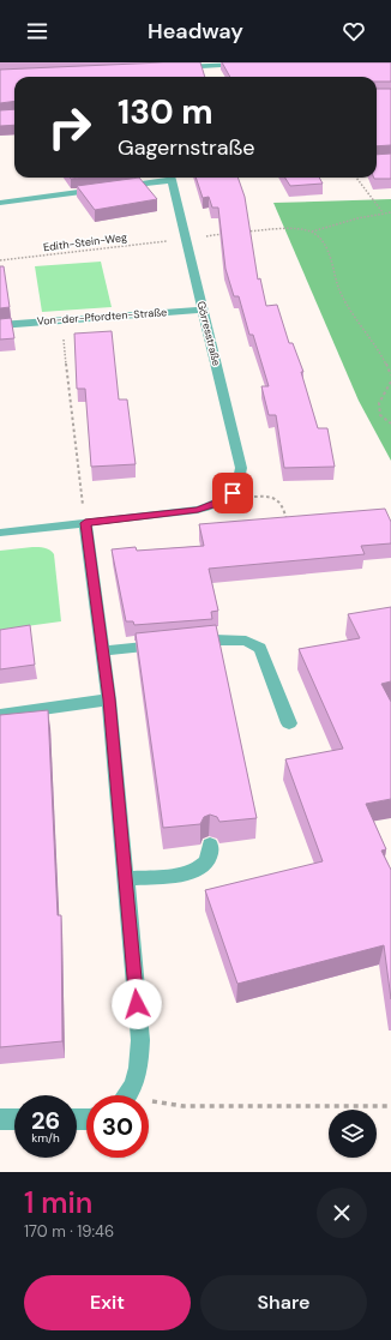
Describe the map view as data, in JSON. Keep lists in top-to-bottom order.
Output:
{
  "streets": {
    "street": ["Von-der-Pfordten-Straße", "Görresstraße"],
    "path": ["Edith-Stein-Weg"]
  },
  "crossings": [
    ["Von-der-Pfordten-Straße", "Görresstraße"]
  ],
  "page": {
    "header": "Headway",
    "turn": ["130 m", "Gagernstraße"],
    "speed": "26 km/h",
    "limit": "30",
    "heading": ["1 min", "170 m · 19:46"],
    "buttons": ["Exit", "Share"]
  }
}
